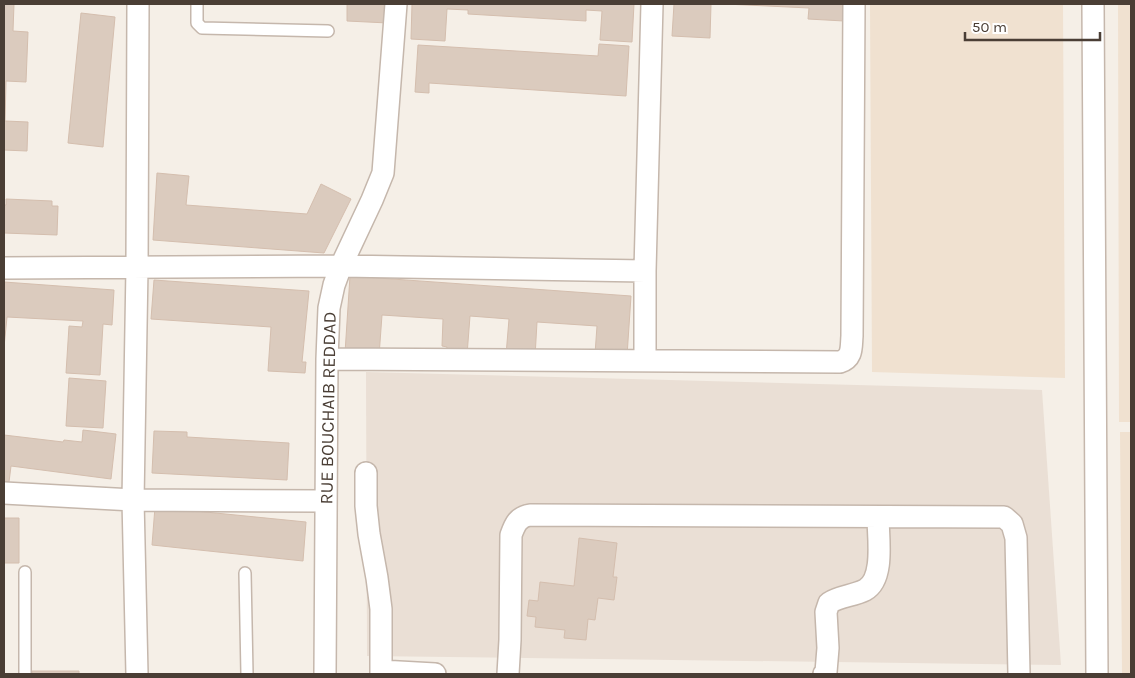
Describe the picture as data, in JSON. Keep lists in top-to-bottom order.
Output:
{
  "streets": {
    "street": ["RUE BOUCHAIB REDDAD"]
  },
  "scale_bar": "50 m"
}
